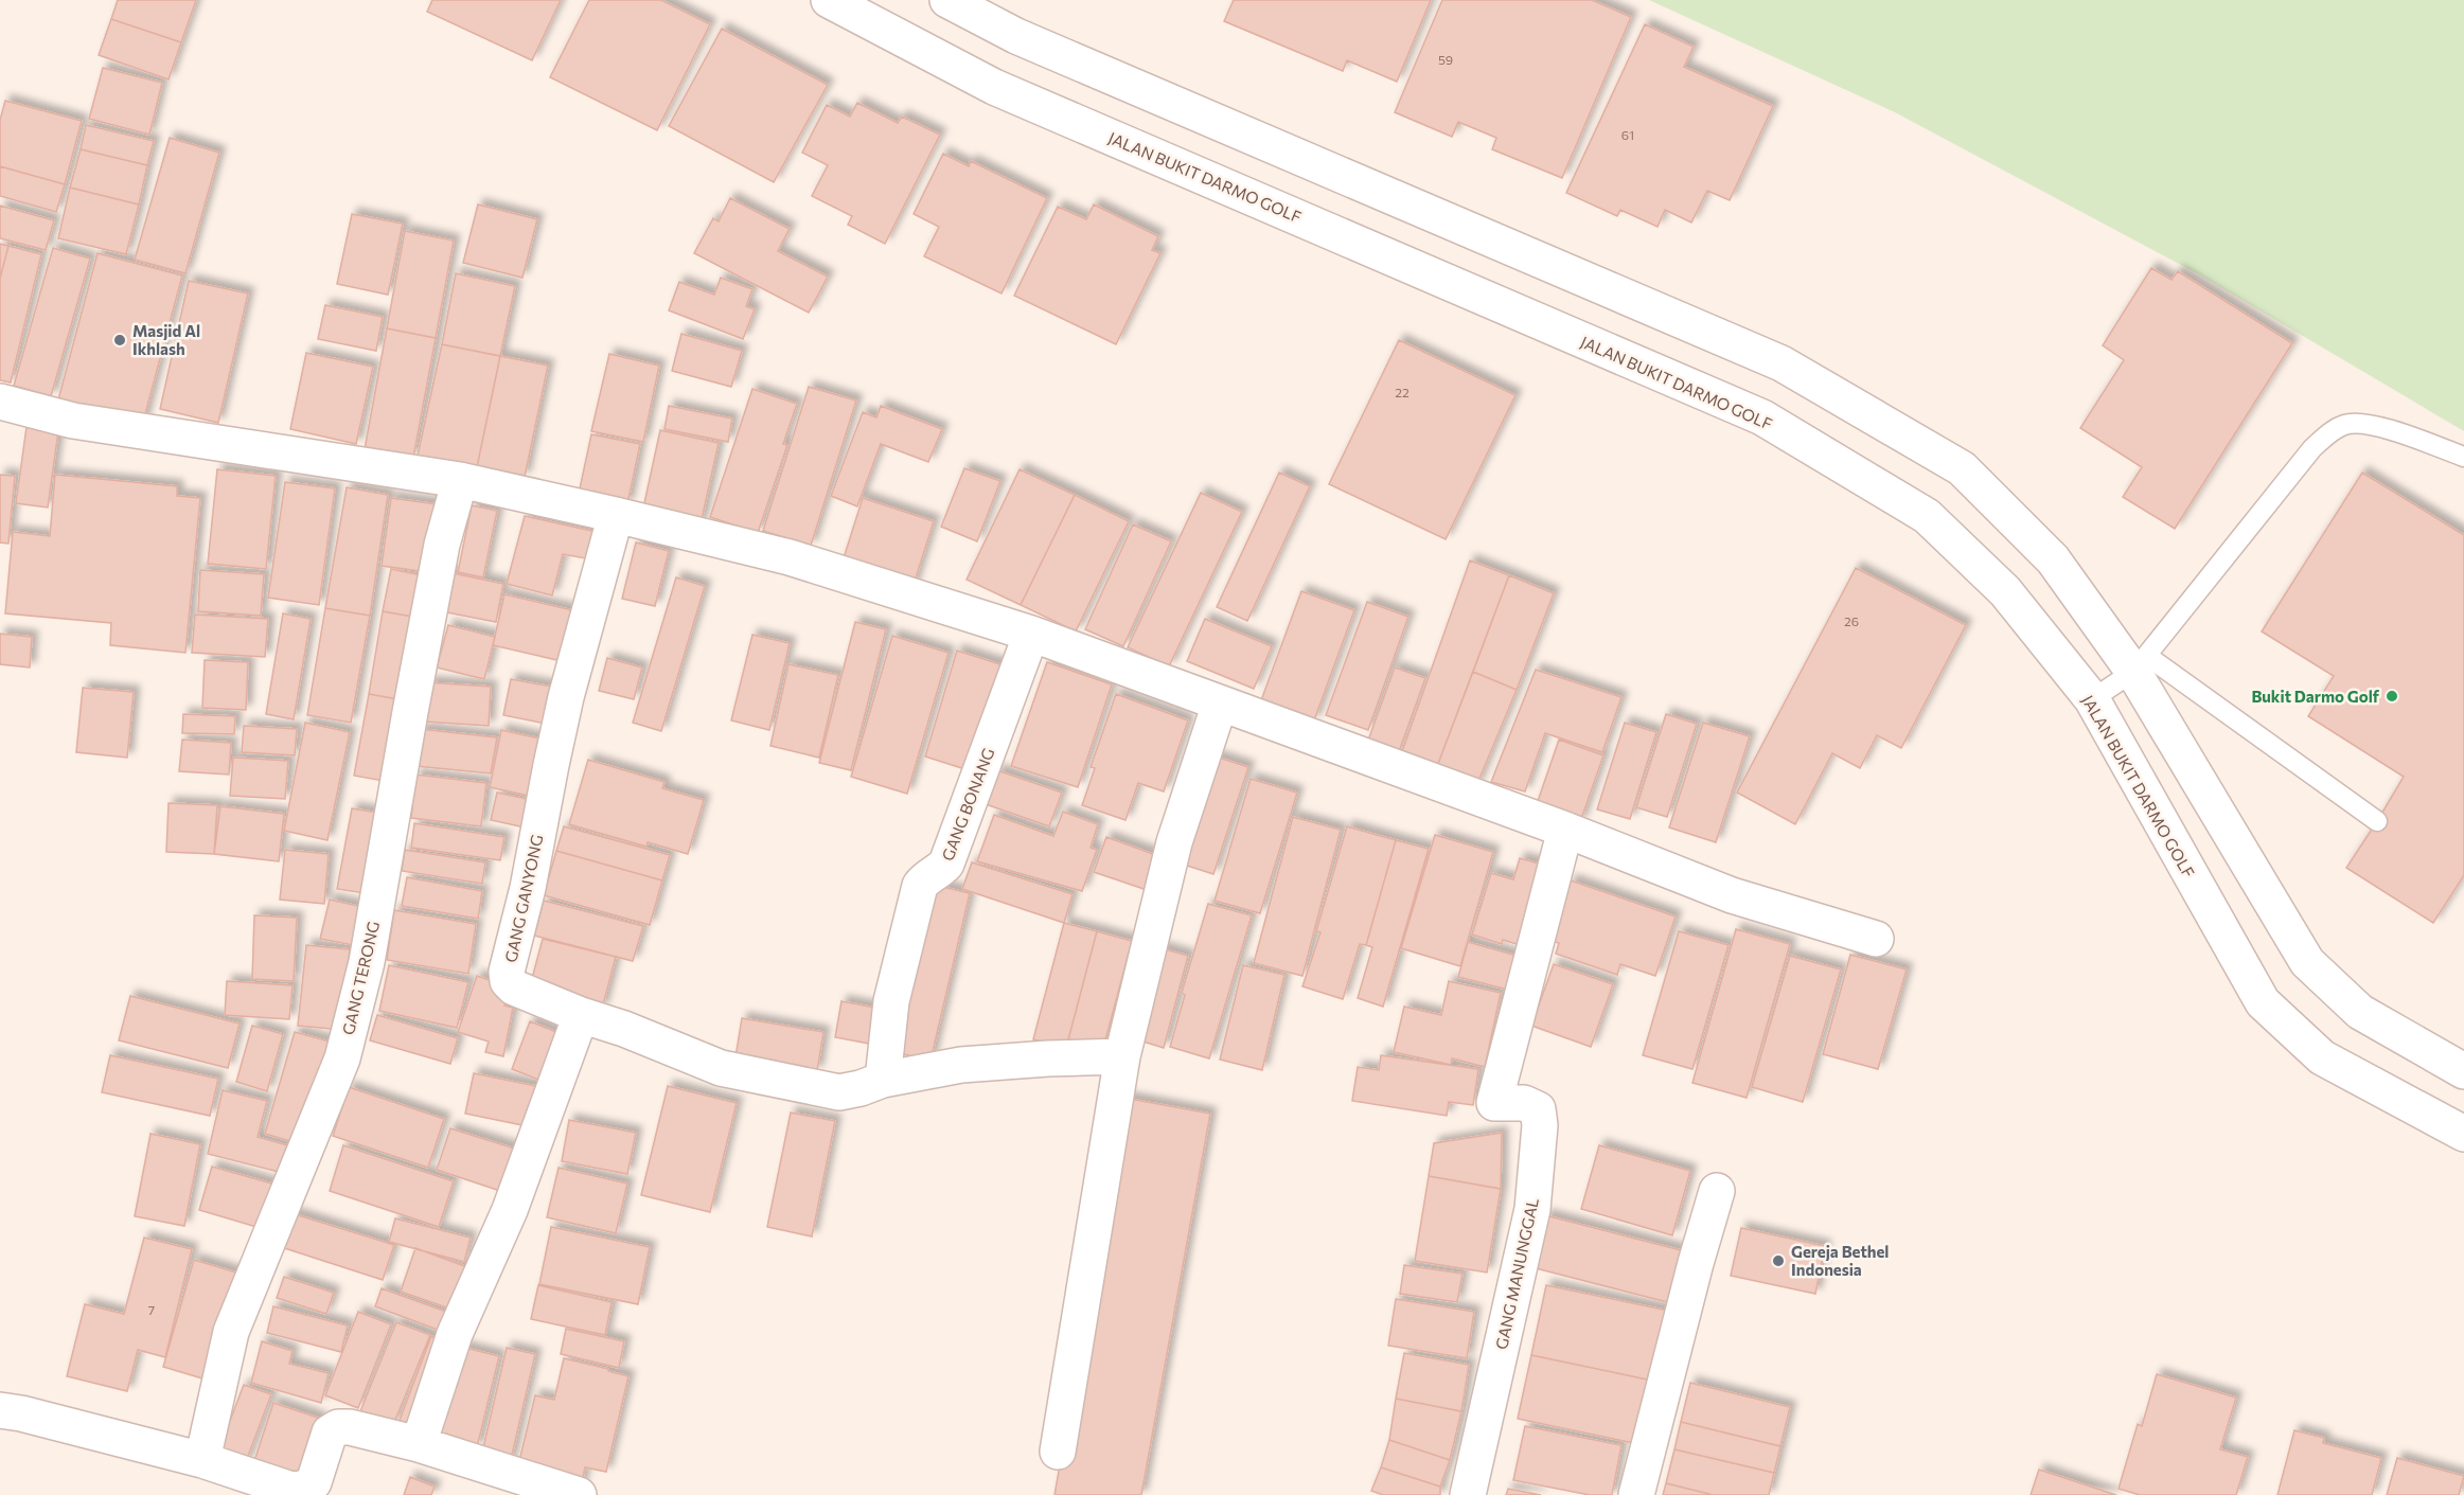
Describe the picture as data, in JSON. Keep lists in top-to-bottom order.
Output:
{
  "streets": {
    "street": [
      "JALAN BUKIT DARMO GOLF",
      "GANG BONANG",
      "GANG GANYONG",
      "GANG TERONG",
      "GANG MANUNGGAL"
    ]
  },
  "crossings": [
    ["GANG BONANG", "GANG GANYONG"]
  ],
  "places": ["Masjid Al Ikhlash", "Bukit Darmo Golf", "Gereja Bethel Indonesia"],
  "house_numbers": [
    "59",
    "61",
    "22",
    "26",
    "7"
  ]
}
